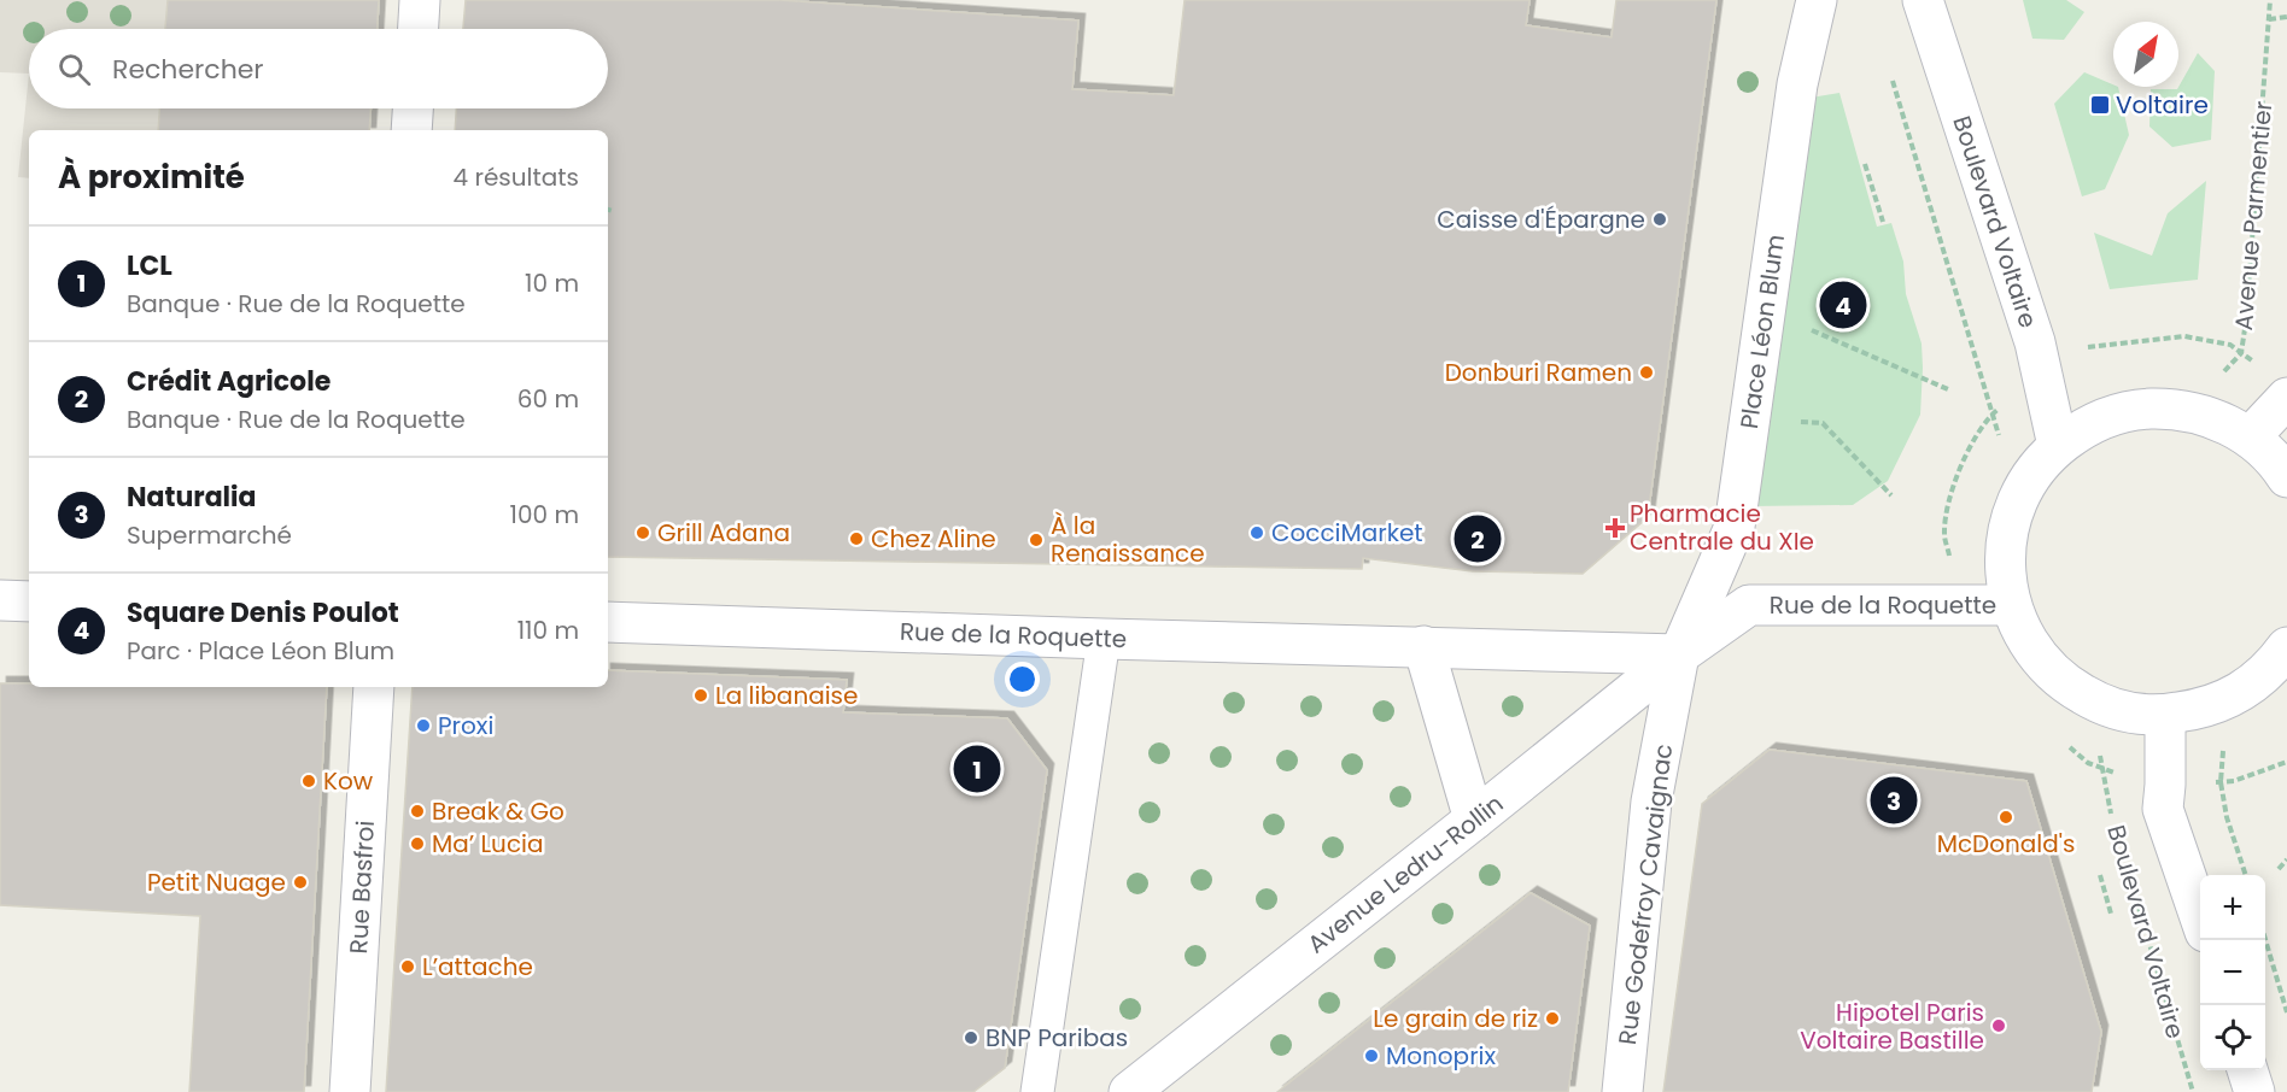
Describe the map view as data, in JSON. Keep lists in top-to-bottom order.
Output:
{
  "streets": {
    "street": [
      "Boulevard Voltaire",
      "Place Léon Blum",
      "Rue de la Roquette",
      "Avenue Ledru-Rollin",
      "Rue Basfroi",
      "Rue Godefroy Cavaignac"
    ],
    "path": ["Avenue Parmentier"]
  },
  "crossings": [
    ["Place Léon Blum", "Rue de la Roquette"],
    ["Place Léon Blum", "Avenue Ledru-Rollin"],
    ["Place Léon Blum", "Rue Godefroy Cavaignac"],
    ["Rue de la Roquette", "Avenue Ledru-Rollin"],
    ["Rue de la Roquette", "Rue Godefroy Cavaignac"],
    ["Avenue Ledru-Rollin", "Rue Godefroy Cavaignac"]
  ],
  "places": {
    "transit": ["Voltaire"],
    "other": [
      "Caisse d'Épargne",
      "Donburi Ramen",
      "Grill Adana",
      "CocciMarket",
      "Chez Aline",
      "À la Renaissance",
      "La libanaise",
      "Proxi",
      "Kow",
      "Break & Go",
      "McDonald's",
      "Ma’ Lucia",
      "Petit Nuage",
      "L’attache",
      "Le grain de riz",
      "Hipotel Paris Voltaire Bastille",
      "BNP Paribas",
      "Monoprix"
    ],
    "health": ["Pharmacie Centrale du XIe"]
  },
  "north": "top right",
  "page": {
    "search": "Rechercher",
    "heading": ["À proximité", "4 résultats"],
    "list": [
      {
        "mark": "1",
        "name": "LCL",
        "note": "Banque · Rue de la Roquette",
        "value": "10 m"
      },
      {
        "mark": "2",
        "name": "Crédit Agricole",
        "note": "Banque · Rue de la Roquette",
        "value": "60 m"
      },
      {
        "mark": "3",
        "name": "Naturalia",
        "note": "Supermarché",
        "value": "100 m"
      },
      {
        "mark": "4",
        "name": "Square Denis Poulot",
        "note": "Parc · Place Léon Blum",
        "value": "110 m"
      }
    ],
    "pins": [
      "4",
      "2",
      "1",
      "3"
    ],
    "map_buttons": ["+", "−"]
  }
}
